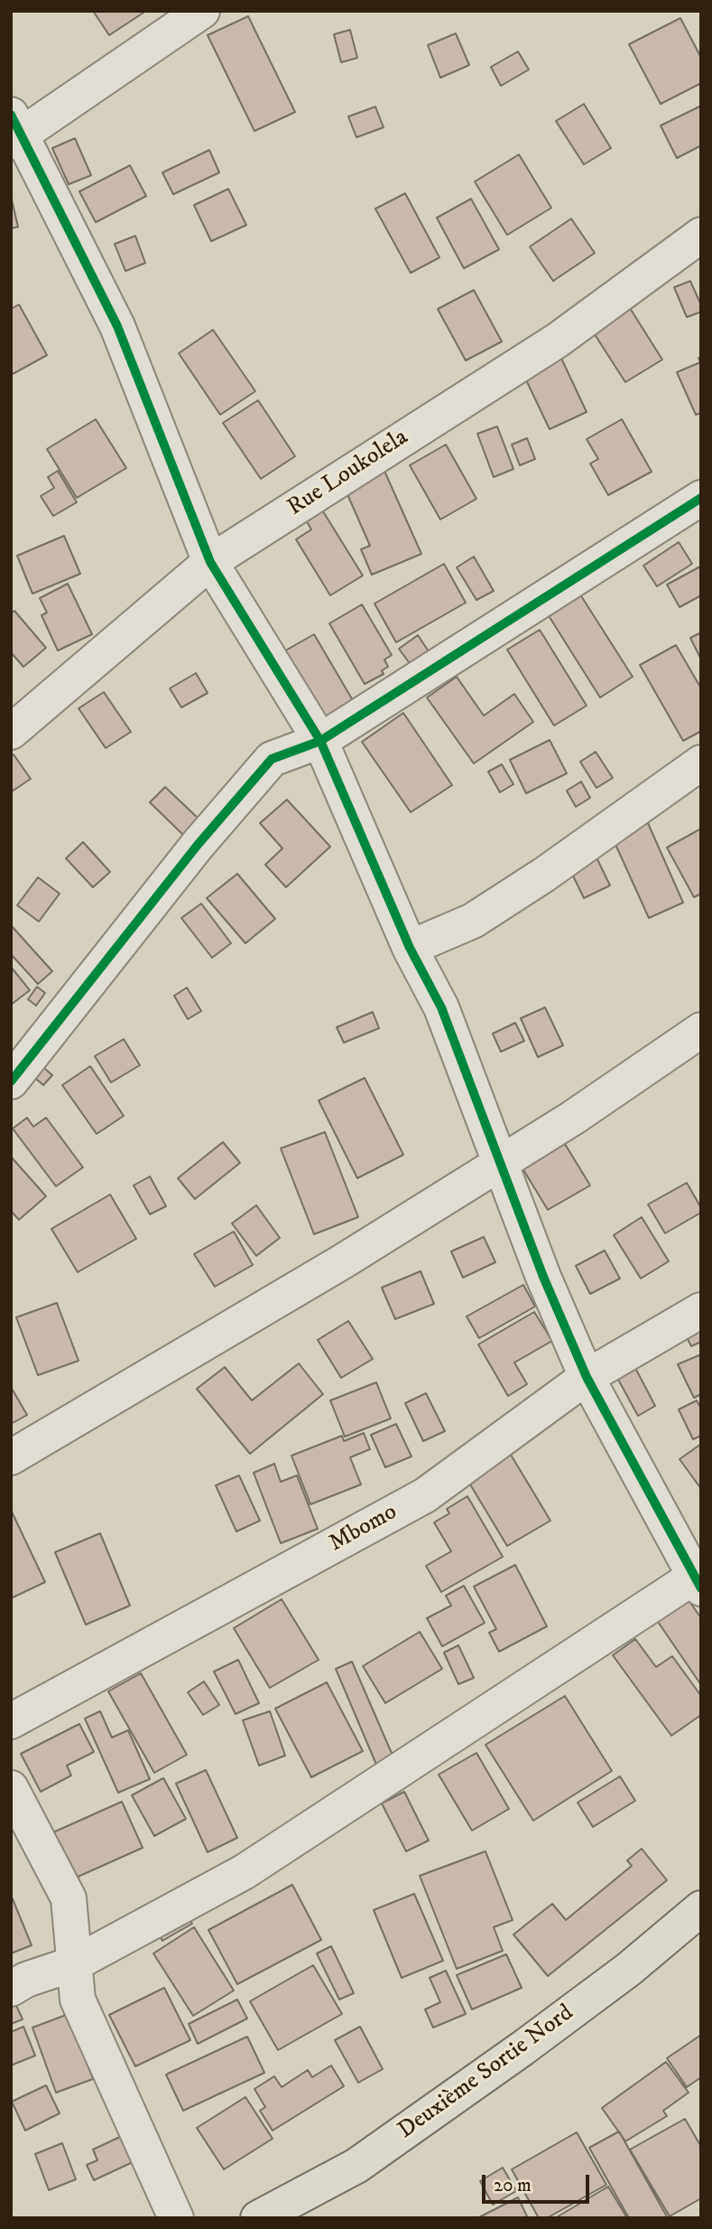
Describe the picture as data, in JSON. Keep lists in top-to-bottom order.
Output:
{
  "streets": {
    "main road": ["Deuxième Sortie Nord"],
    "street": ["Rue Loukolela", "Mbomo"]
  },
  "scale_bar": "20 m"
}
